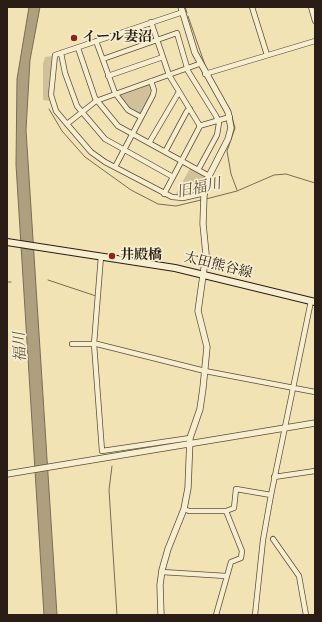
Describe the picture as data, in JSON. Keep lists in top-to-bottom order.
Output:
{
  "streets": {
    "main road": ["太田熊谷線"]
  },
  "water": ["旧福川", "福川"],
  "places": ["イール妻沼", "井殿橋"]
}
